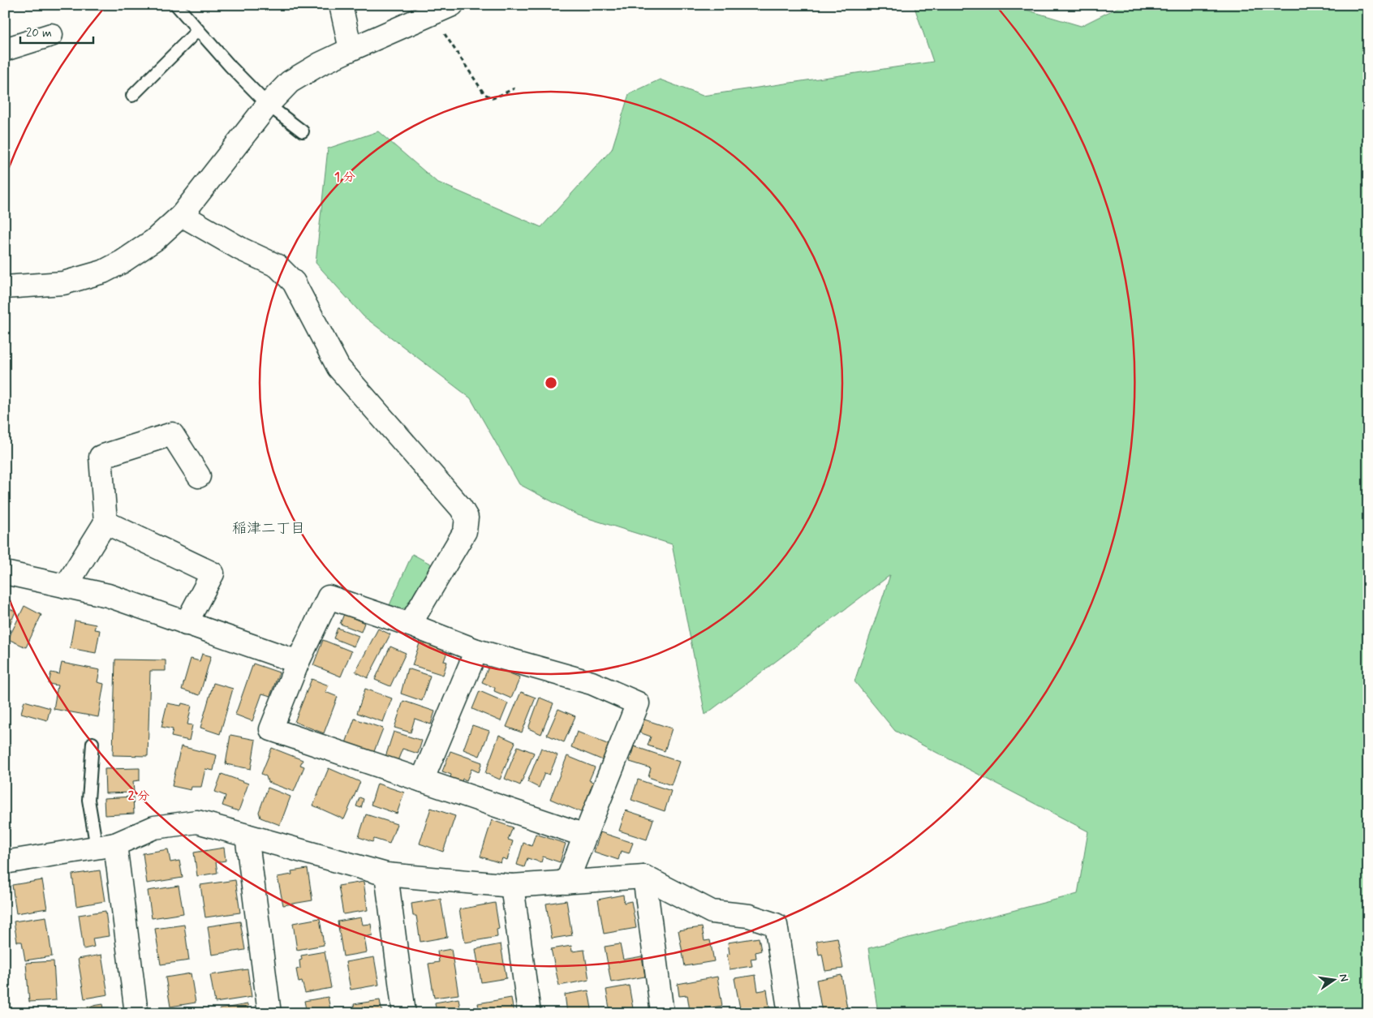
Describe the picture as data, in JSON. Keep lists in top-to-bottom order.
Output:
{
  "districts": ["稲津二丁目"],
  "scale_bar": "20 m",
  "north": "right",
  "rings": ["1 分", "2 分"]
}
